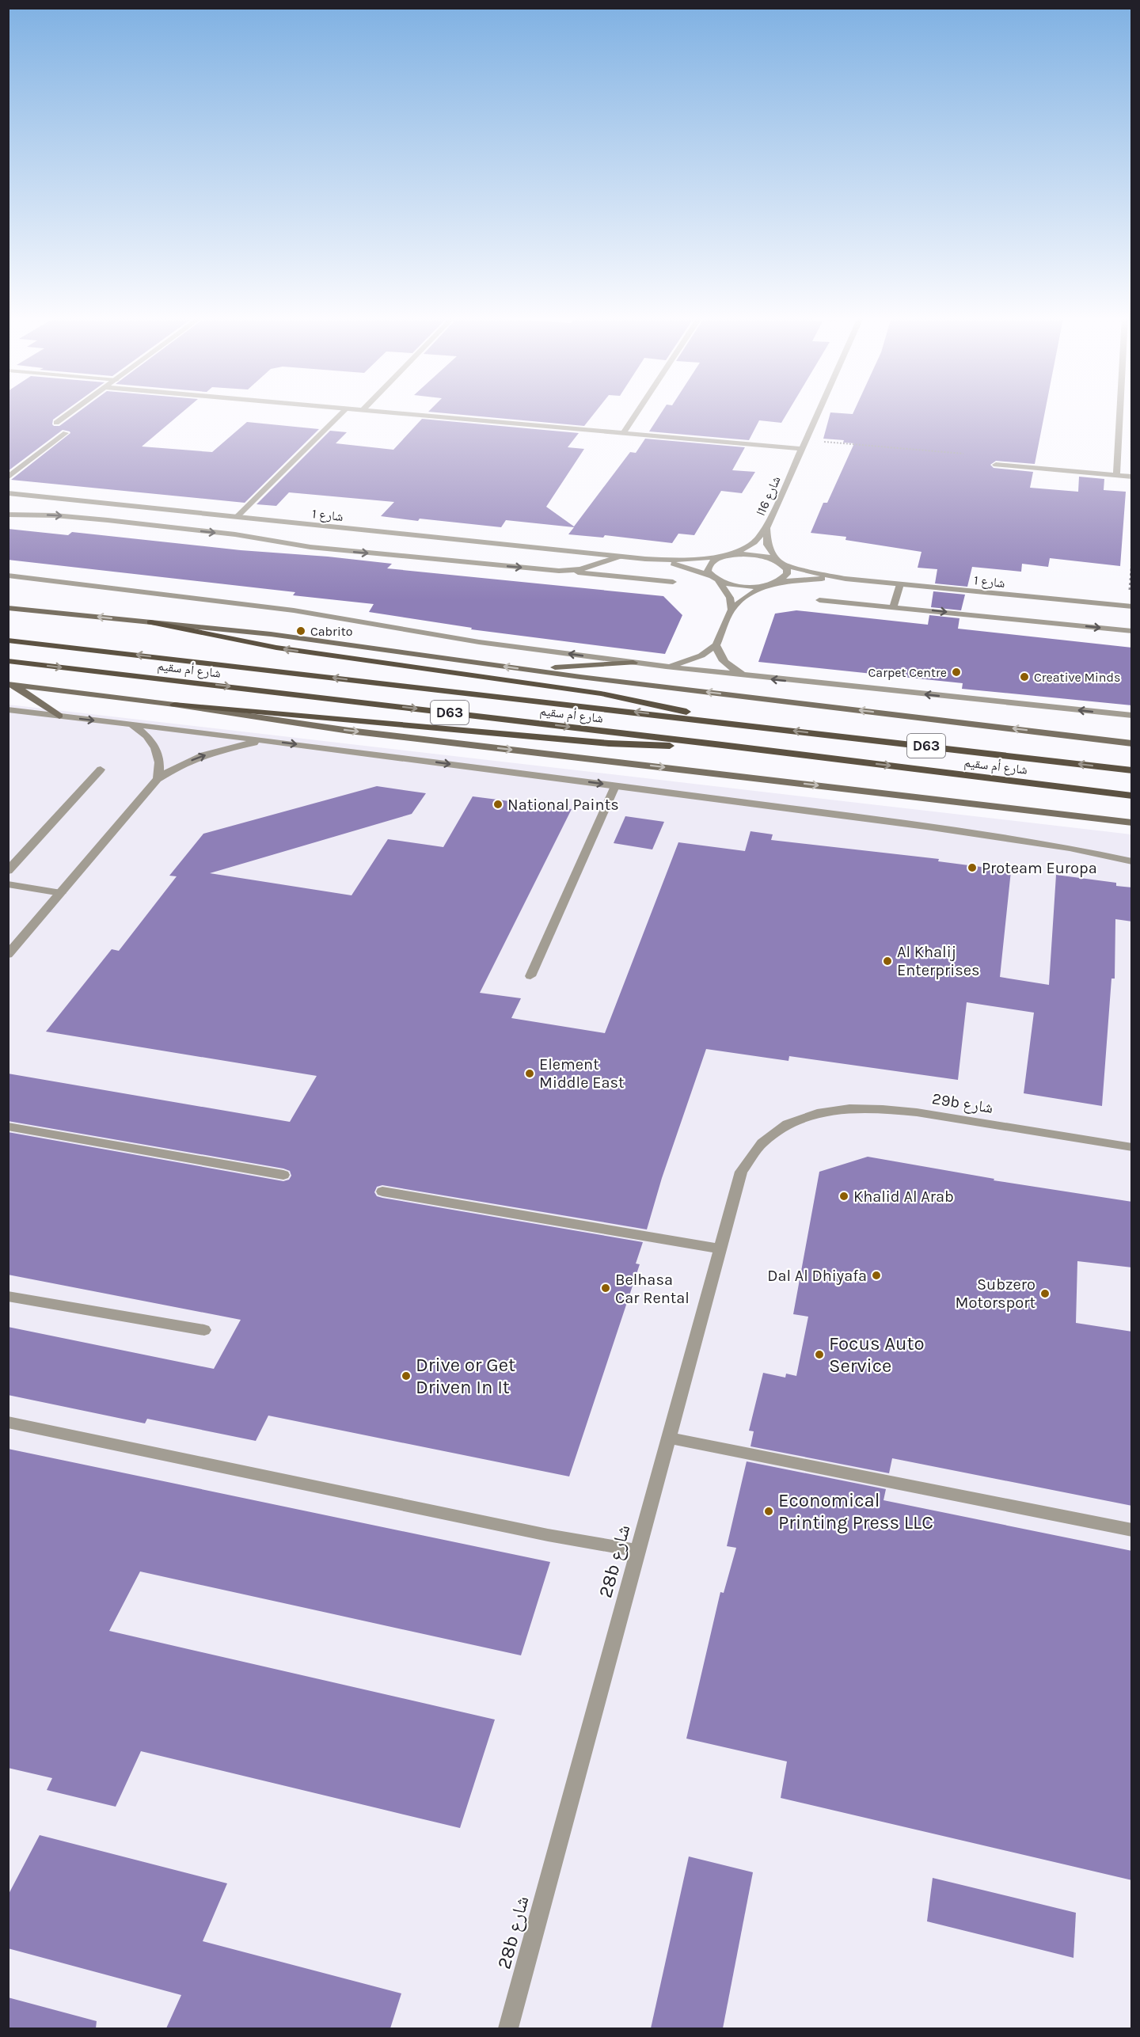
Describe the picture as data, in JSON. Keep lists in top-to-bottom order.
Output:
{
  "streets": {
    "main road": ["شارع أم سقيم", "D63"],
    "street": [
      "شارع 16ا",
      "شارع 1",
      "29b شارع",
      "28b شارع"
    ]
  },
  "crossings": [
    ["شارع 16ا", "شارع 1"],
    ["29b شارع", "28b شارع"]
  ],
  "places": [
    "Cabrito",
    "Carpet Centre",
    "Creative Minds",
    "National Paints",
    "Proteam Europa",
    "Al Khalij Enterprises",
    "Element Middle East",
    "Khalid Al Arab",
    "Dal Al Dhiyafa",
    "Belhasa Car Rental",
    "Subzero Motorsport",
    "Focus Auto Service",
    "Drive or Get Driven In It",
    "Economical Printing Press LLC"
  ]
}
